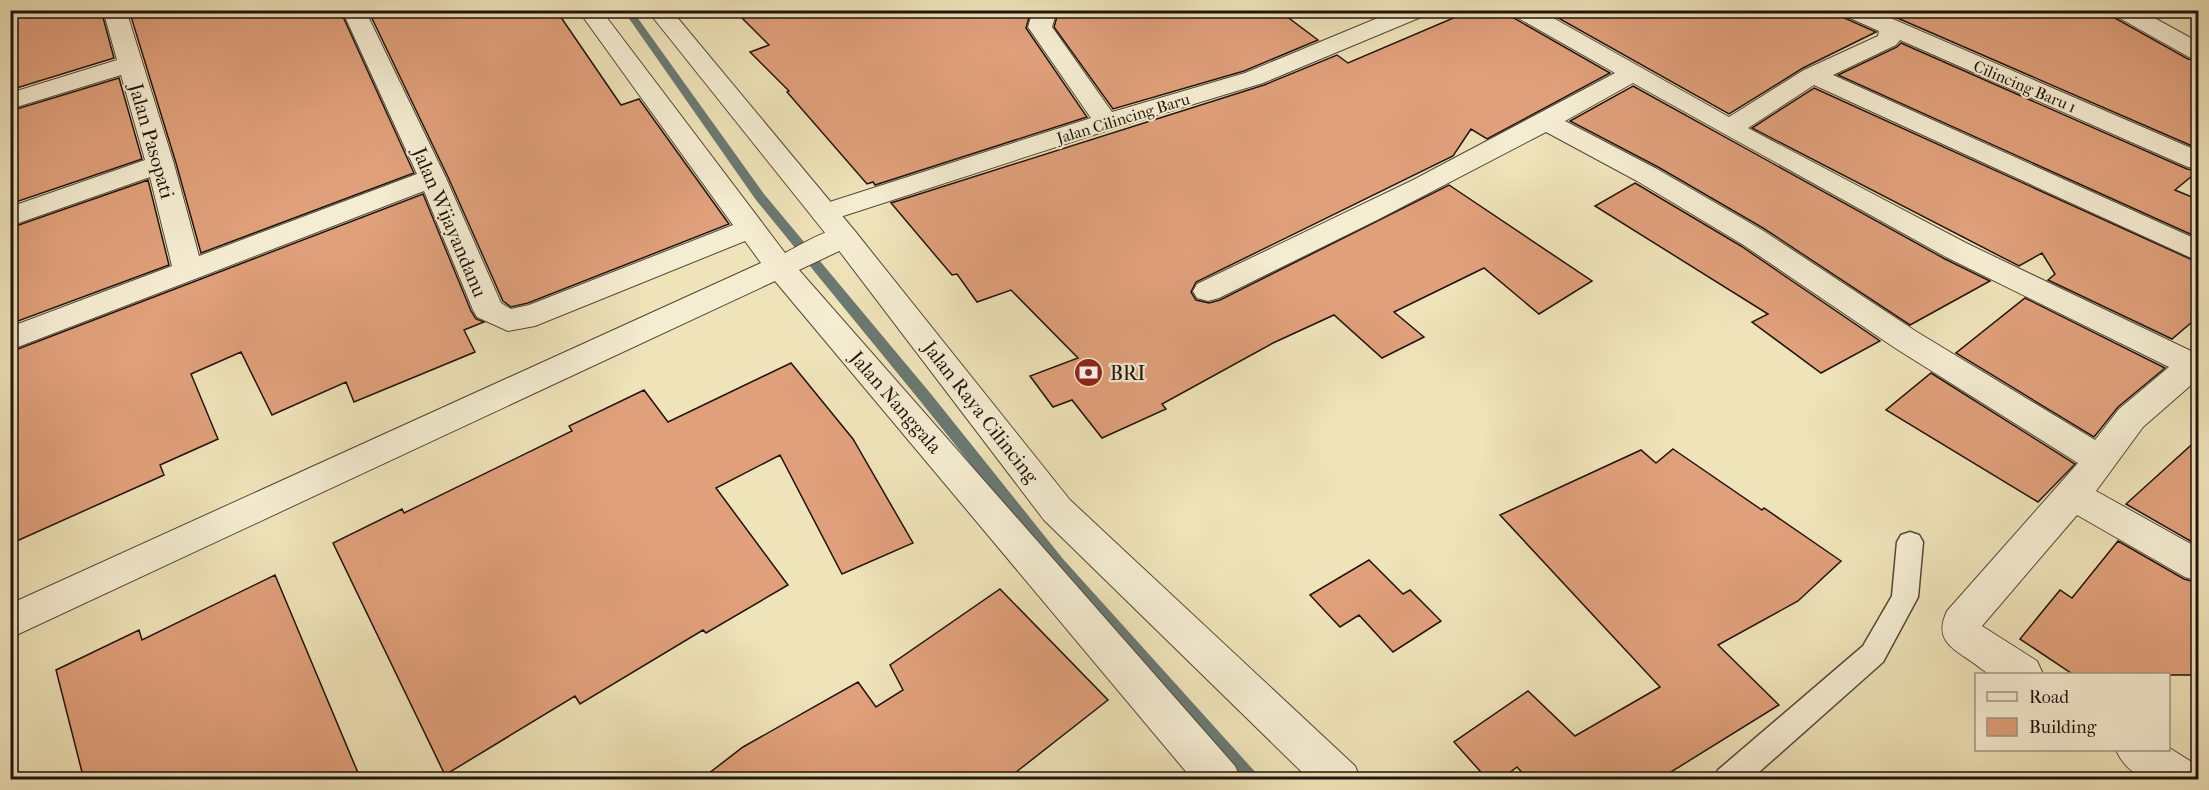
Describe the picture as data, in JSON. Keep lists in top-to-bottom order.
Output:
{
  "streets": {
    "street": [
      "Cilincing Baru 1",
      "Jalan Cilincing Baru",
      "Jalan Pasopati",
      "Jalan Wijayandanu",
      "Jalan Nanggala",
      "Jalan Raya Cilincing"
    ]
  },
  "crossings": [
    ["Jalan Cilincing Baru", "Jalan Nanggala"],
    ["Jalan Cilincing Baru", "Jalan Raya Cilincing"],
    ["Jalan Wijayandanu", "Jalan Nanggala"],
    ["Jalan Nanggala", "Jalan Raya Cilincing"]
  ],
  "places": {
    "bank": ["BRI"]
  },
  "legend": ["Road", "Building"]
}
